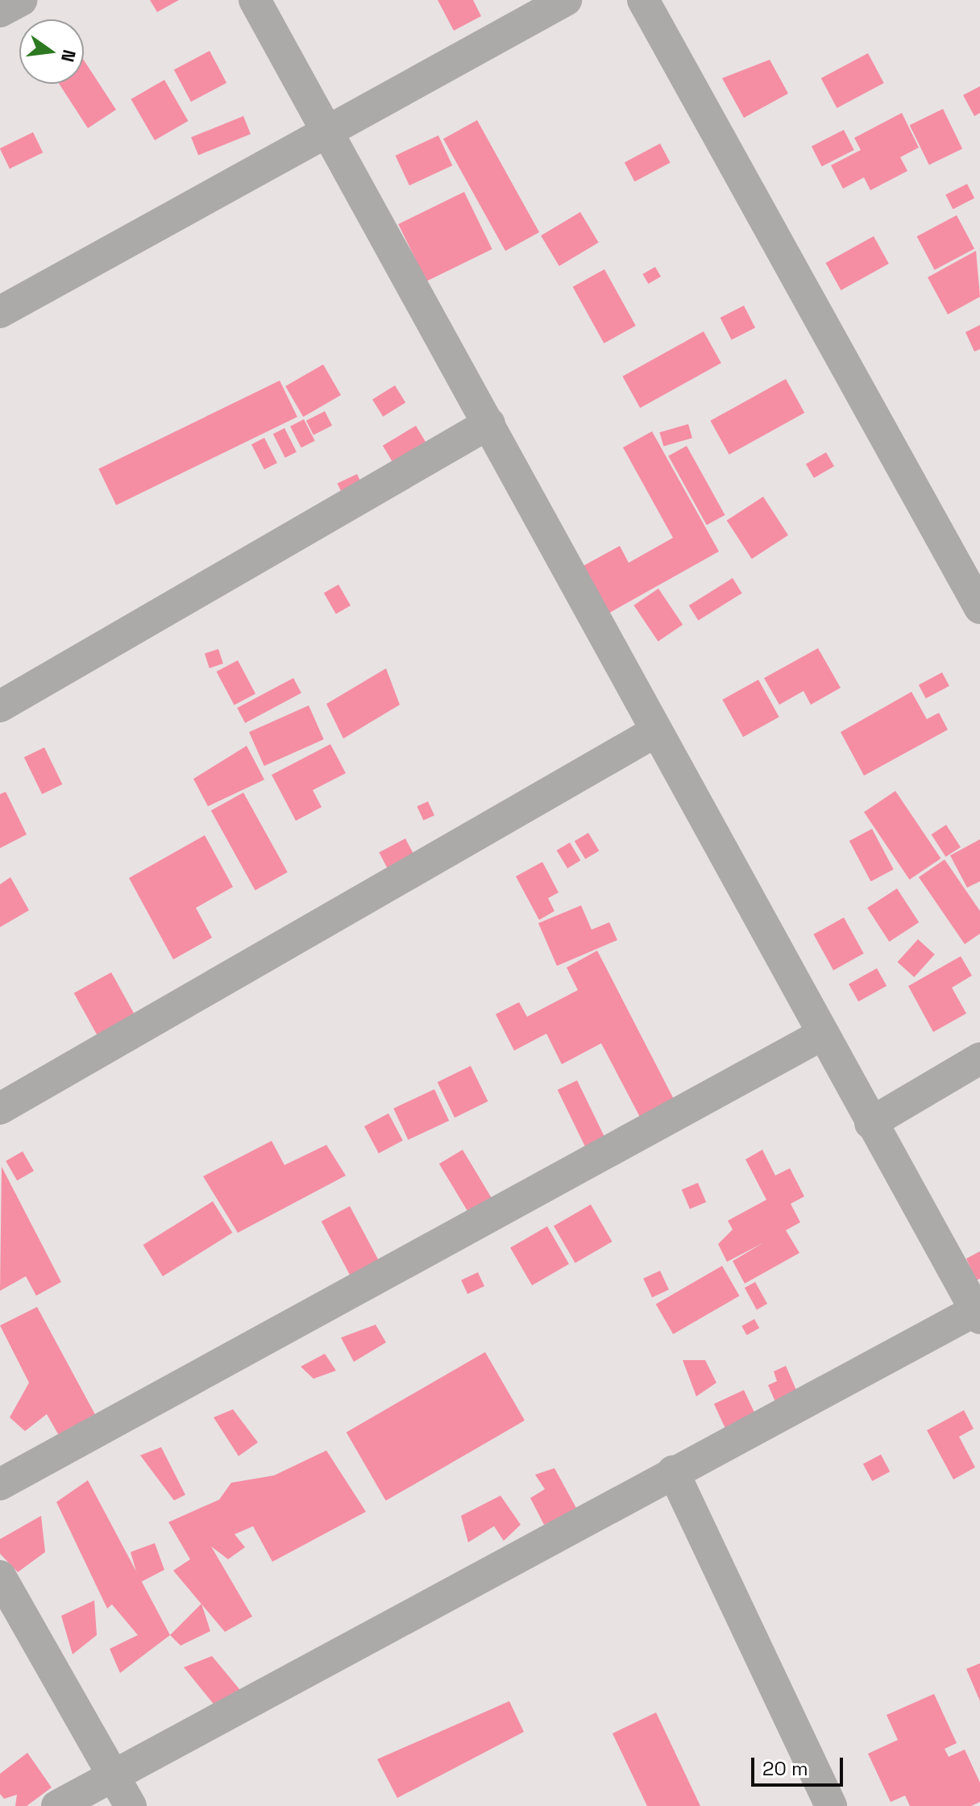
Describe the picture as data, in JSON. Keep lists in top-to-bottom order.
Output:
{
  "scale_bar": "20 m",
  "north": "right"
}
